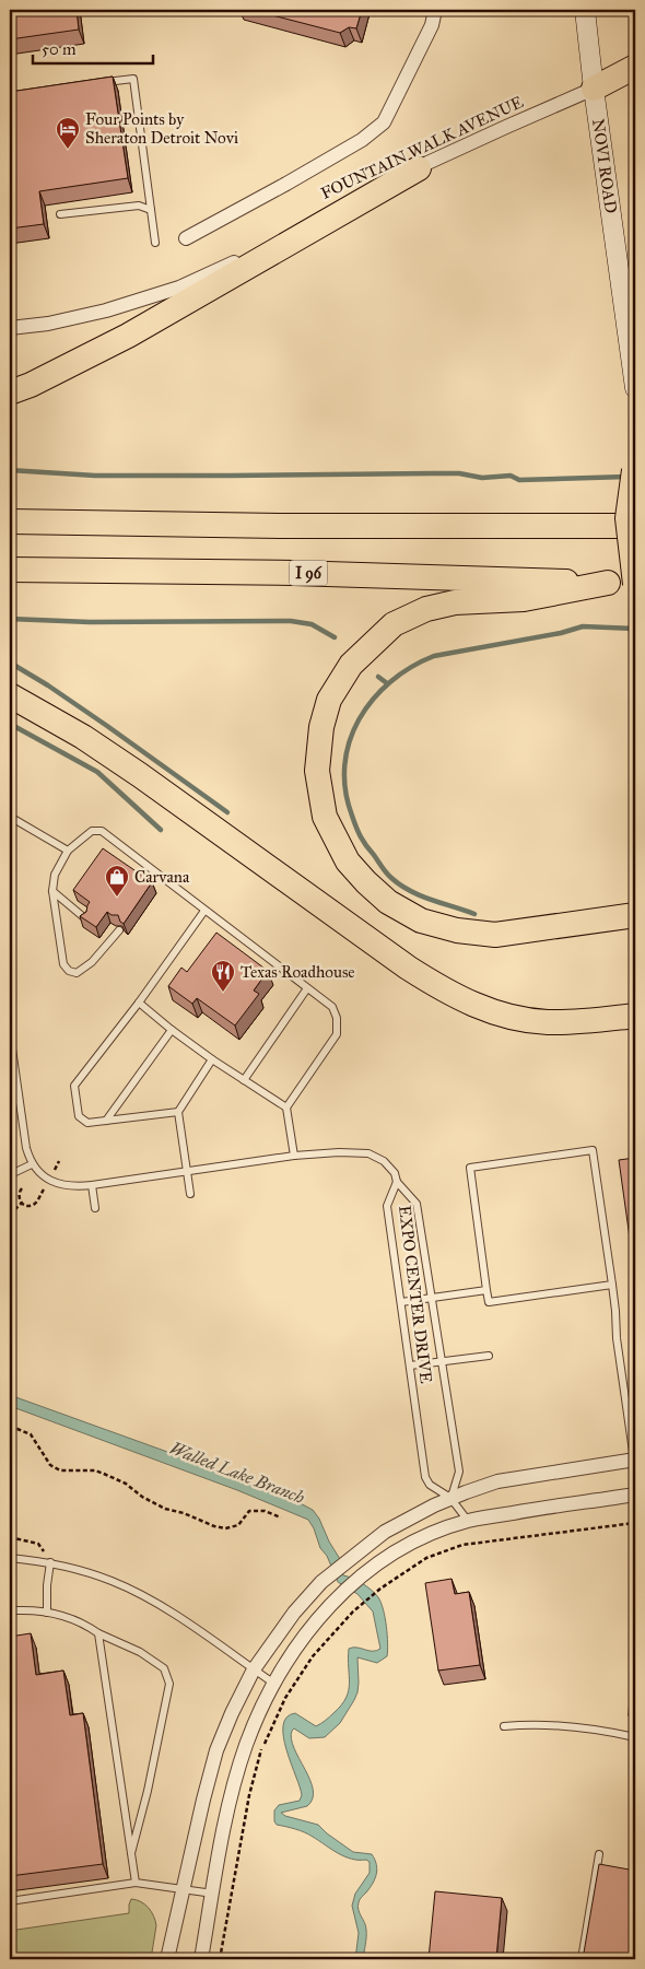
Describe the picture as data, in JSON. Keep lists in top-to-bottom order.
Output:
{
  "streets": {
    "highway": ["I 96"],
    "main road": ["NOVI ROAD"],
    "street": ["FOUNTAIN WALK AVENUE"],
    "lane": ["EXPO CENTER DRIVE"]
  },
  "crossings": [
    ["FOUNTAIN WALK AVENUE", "NOVI ROAD"]
  ],
  "water": ["Walled Lake Branch"],
  "places": {
    "hotel": ["Four Points by Sheraton Detroit Novi"],
    "shop": ["Carvana"],
    "restaurant": ["Texas Roadhouse"]
  },
  "scale_bar": "50 m"
}
